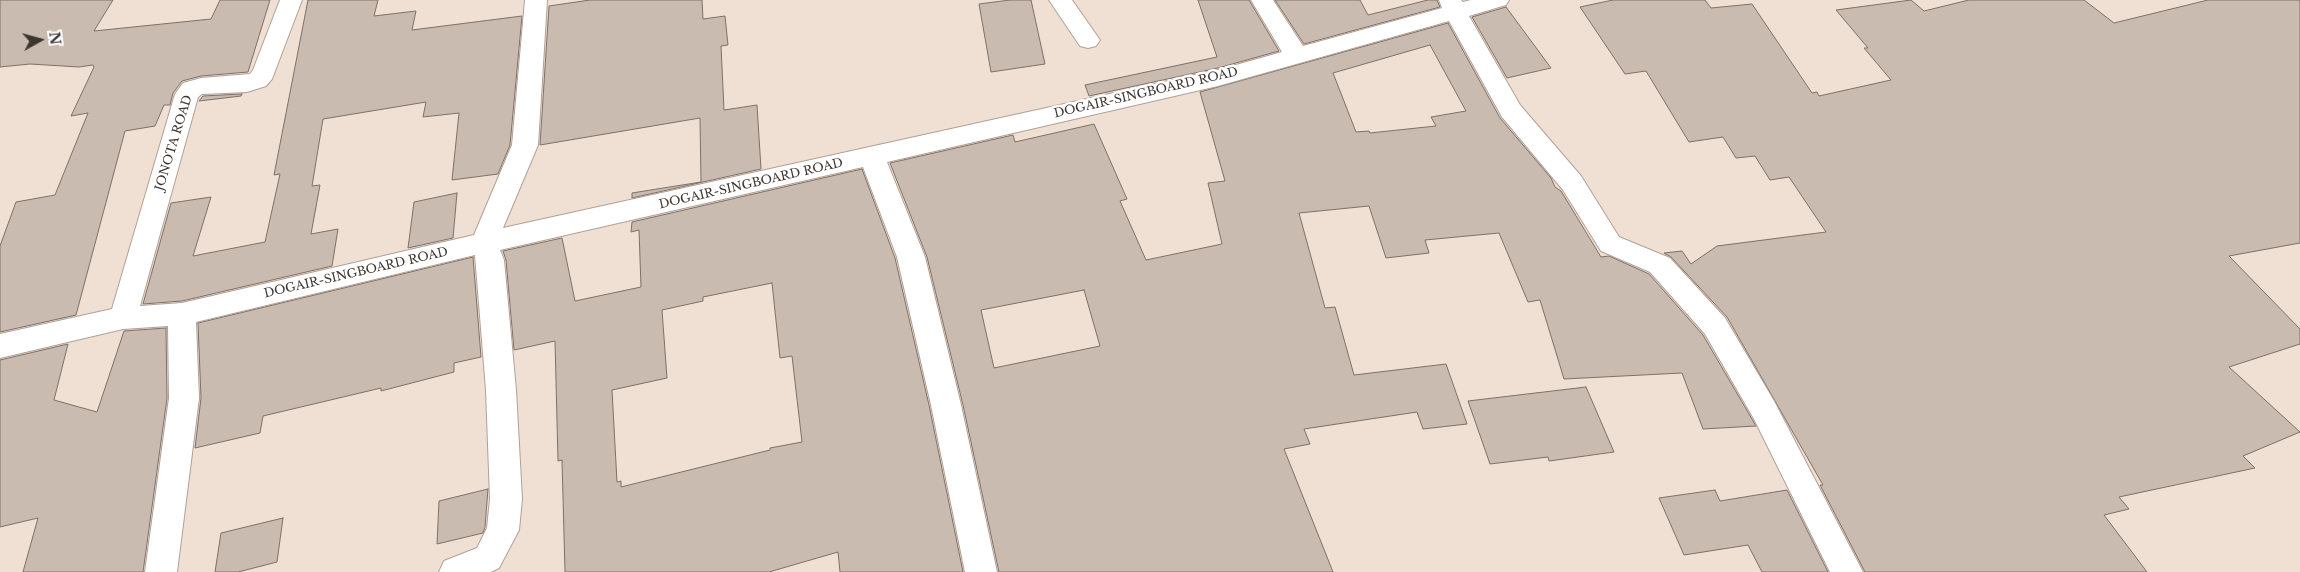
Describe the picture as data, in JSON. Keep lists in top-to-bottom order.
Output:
{
  "streets": {
    "street": ["DOGAIR-SINGBOARD ROAD", "JONOTA ROAD"]
  },
  "crossings": [
    ["DOGAIR-SINGBOARD ROAD", "JONOTA ROAD"]
  ],
  "north": "right"
}
